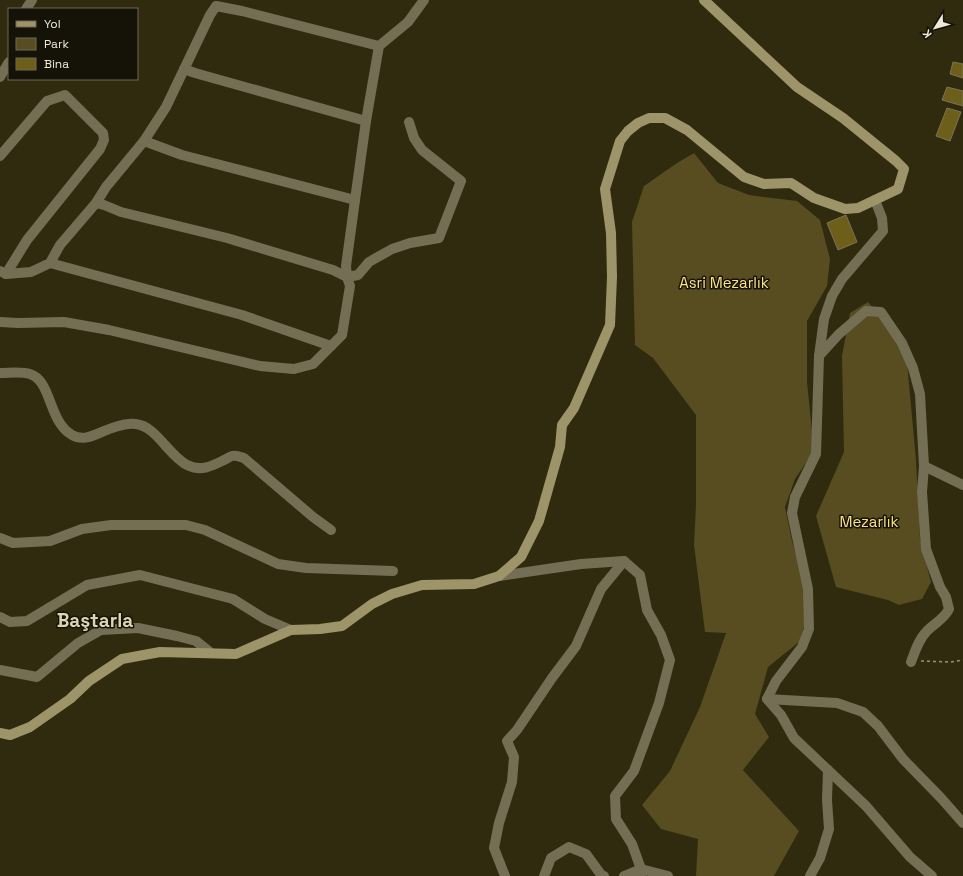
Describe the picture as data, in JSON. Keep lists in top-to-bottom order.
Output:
{
  "districts": ["Baştarla"],
  "parks": ["Asri Mezarlık", "Mezarlık"],
  "legend": ["Yol", "Park", "Bina"],
  "north": "bottom left"
}
